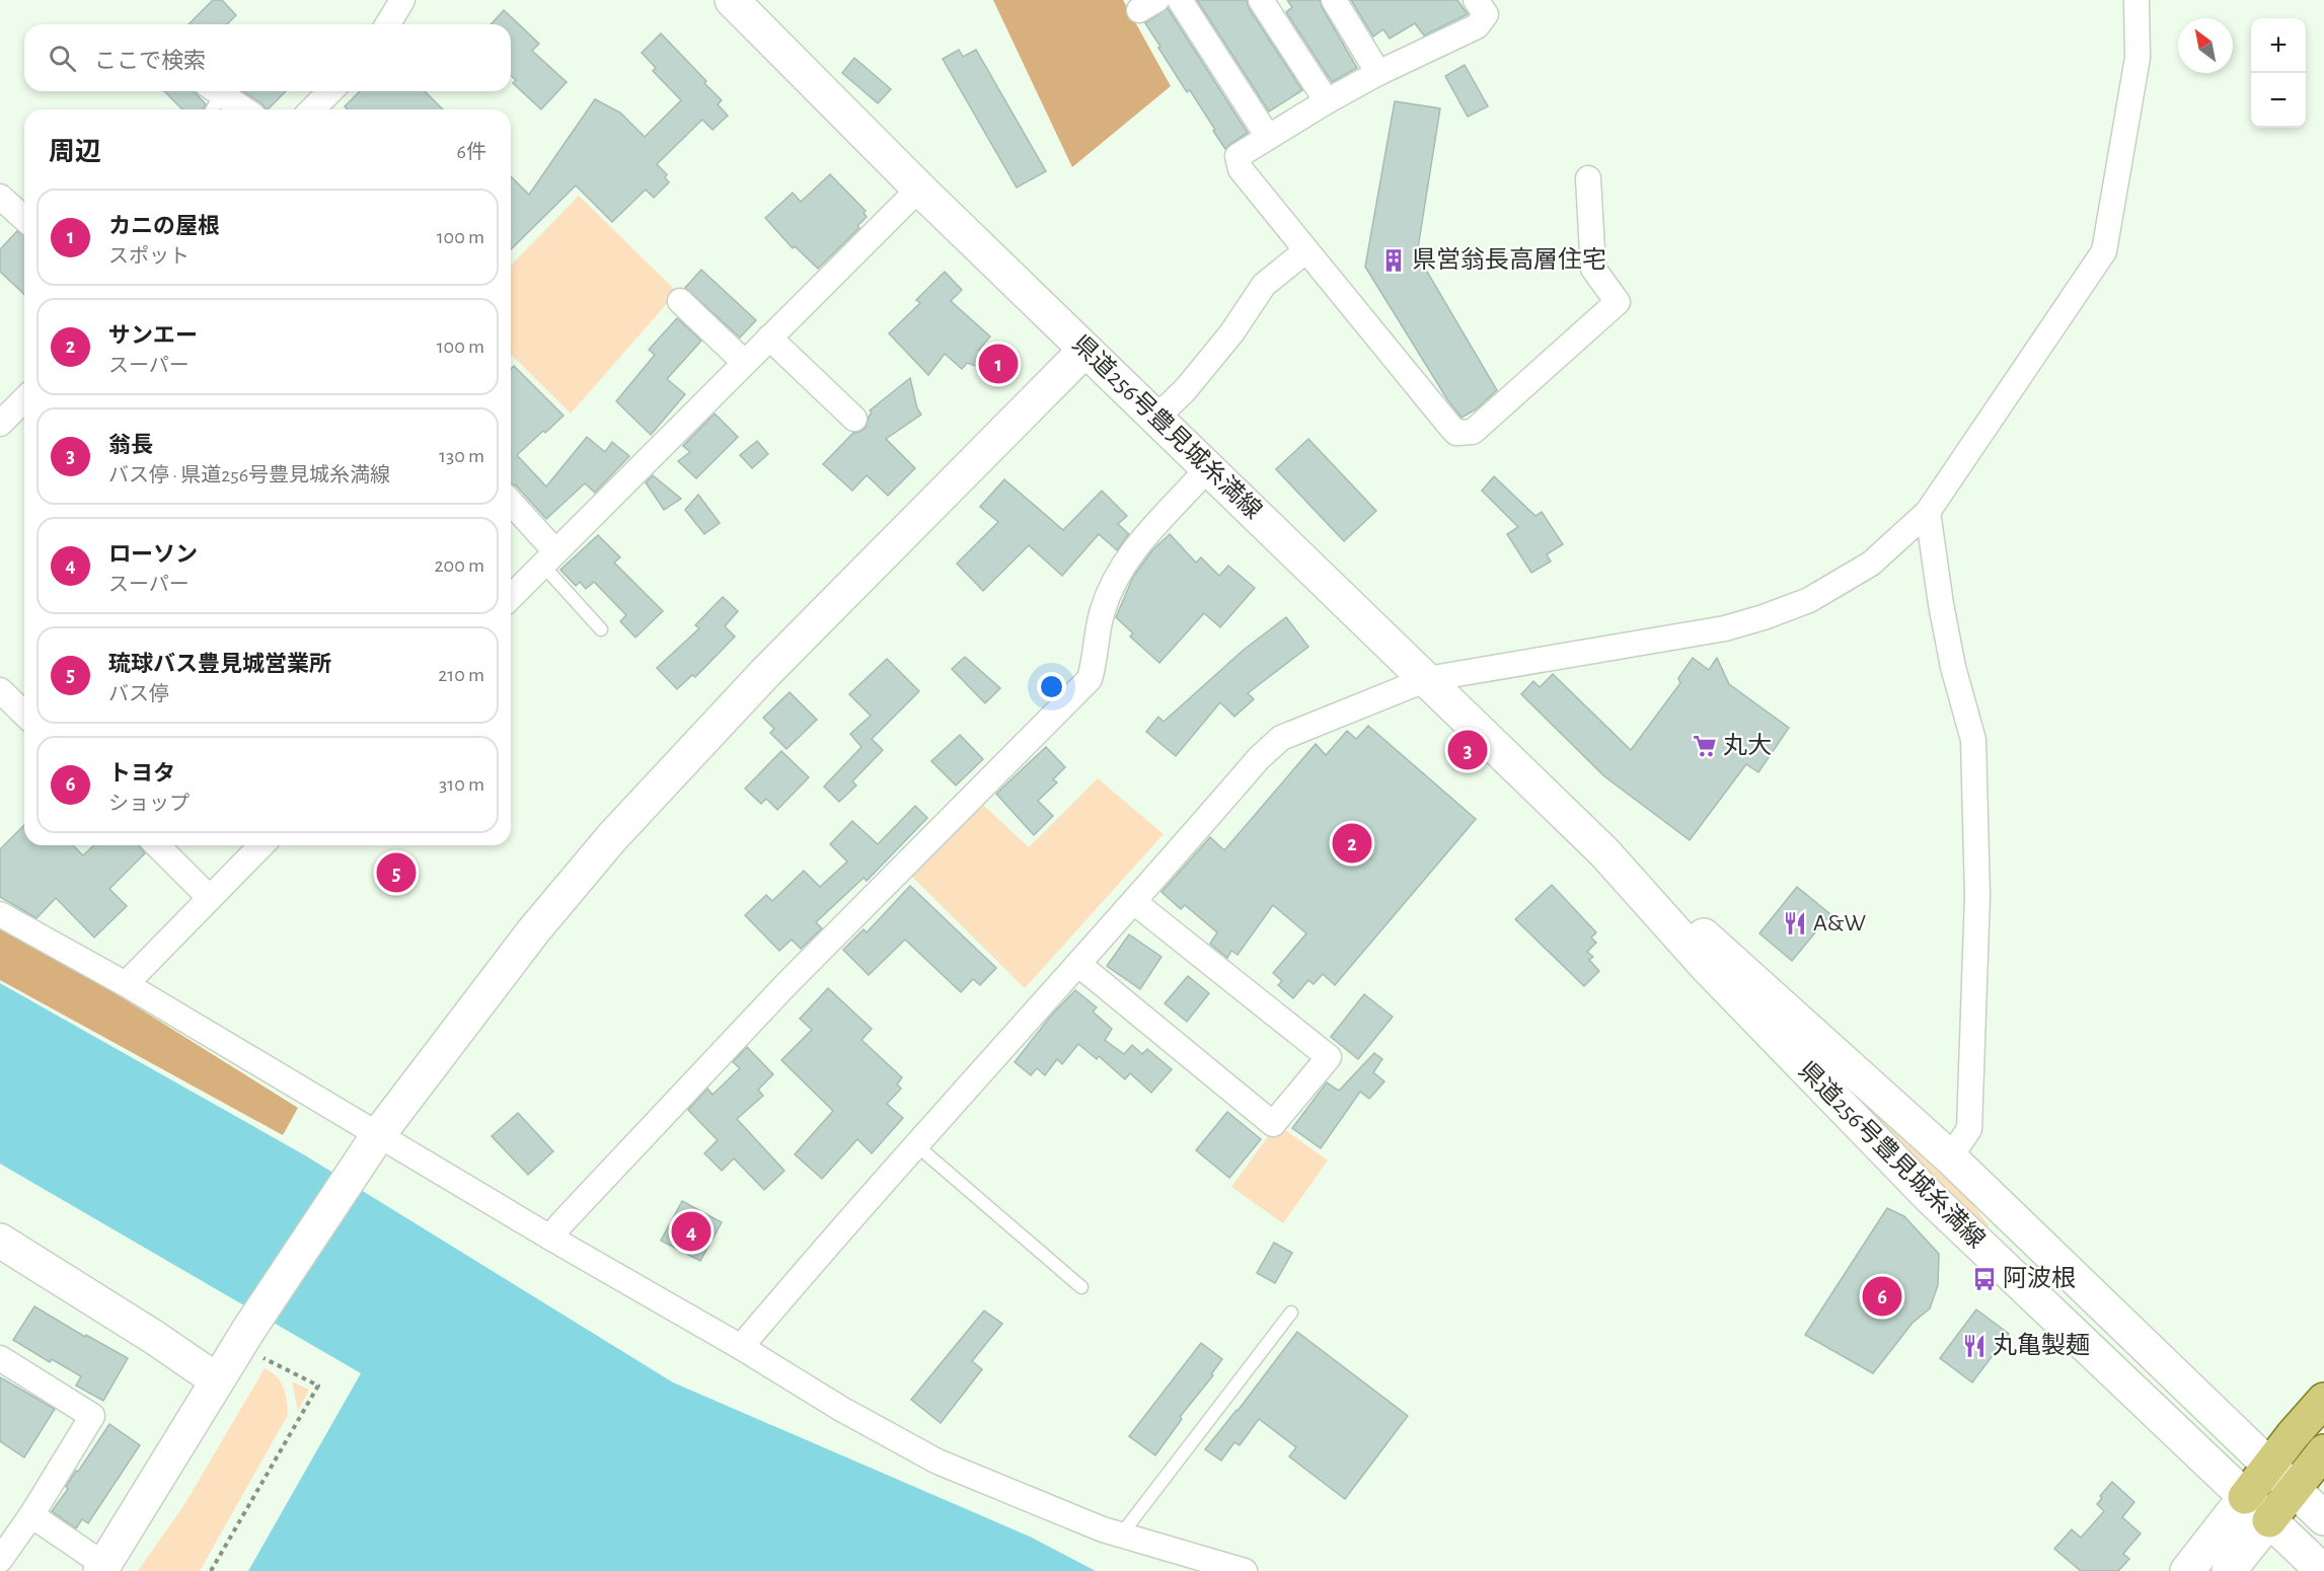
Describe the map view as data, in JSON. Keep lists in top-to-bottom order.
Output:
{
  "streets": {
    "main road": ["県道256号豊見城糸満線"]
  },
  "places": {
    "building": ["県営翁長高層住宅"],
    "supermarket": ["丸大"],
    "restaurant": ["A&W", "丸亀製麺"],
    "bus stop": ["阿波根"]
  },
  "north": "top left",
  "page": {
    "map_buttons": ["+", "−"],
    "search": "ここで検索",
    "heading": ["周辺", "6件"],
    "list": [
      {
        "mark": "1",
        "name": "カニの屋根",
        "note": "スポット",
        "value": "100 m"
      },
      {
        "mark": "2",
        "name": "サンエー",
        "note": "スーパー",
        "value": "100 m"
      },
      {
        "mark": "3",
        "name": "翁長",
        "note": "バス停 · 県道256号豊見城糸満線",
        "value": "130 m"
      },
      {
        "mark": "4",
        "name": "ローソン",
        "note": "スーパー",
        "value": "200 m"
      },
      {
        "mark": "5",
        "name": "琉球バス豊見城営業所",
        "note": "バス停",
        "value": "210 m"
      },
      {
        "mark": "6",
        "name": "トヨタ",
        "note": "ショップ",
        "value": "310 m"
      }
    ],
    "pins": [
      "1",
      "3",
      "2",
      "5",
      "4",
      "6"
    ]
  }
}
